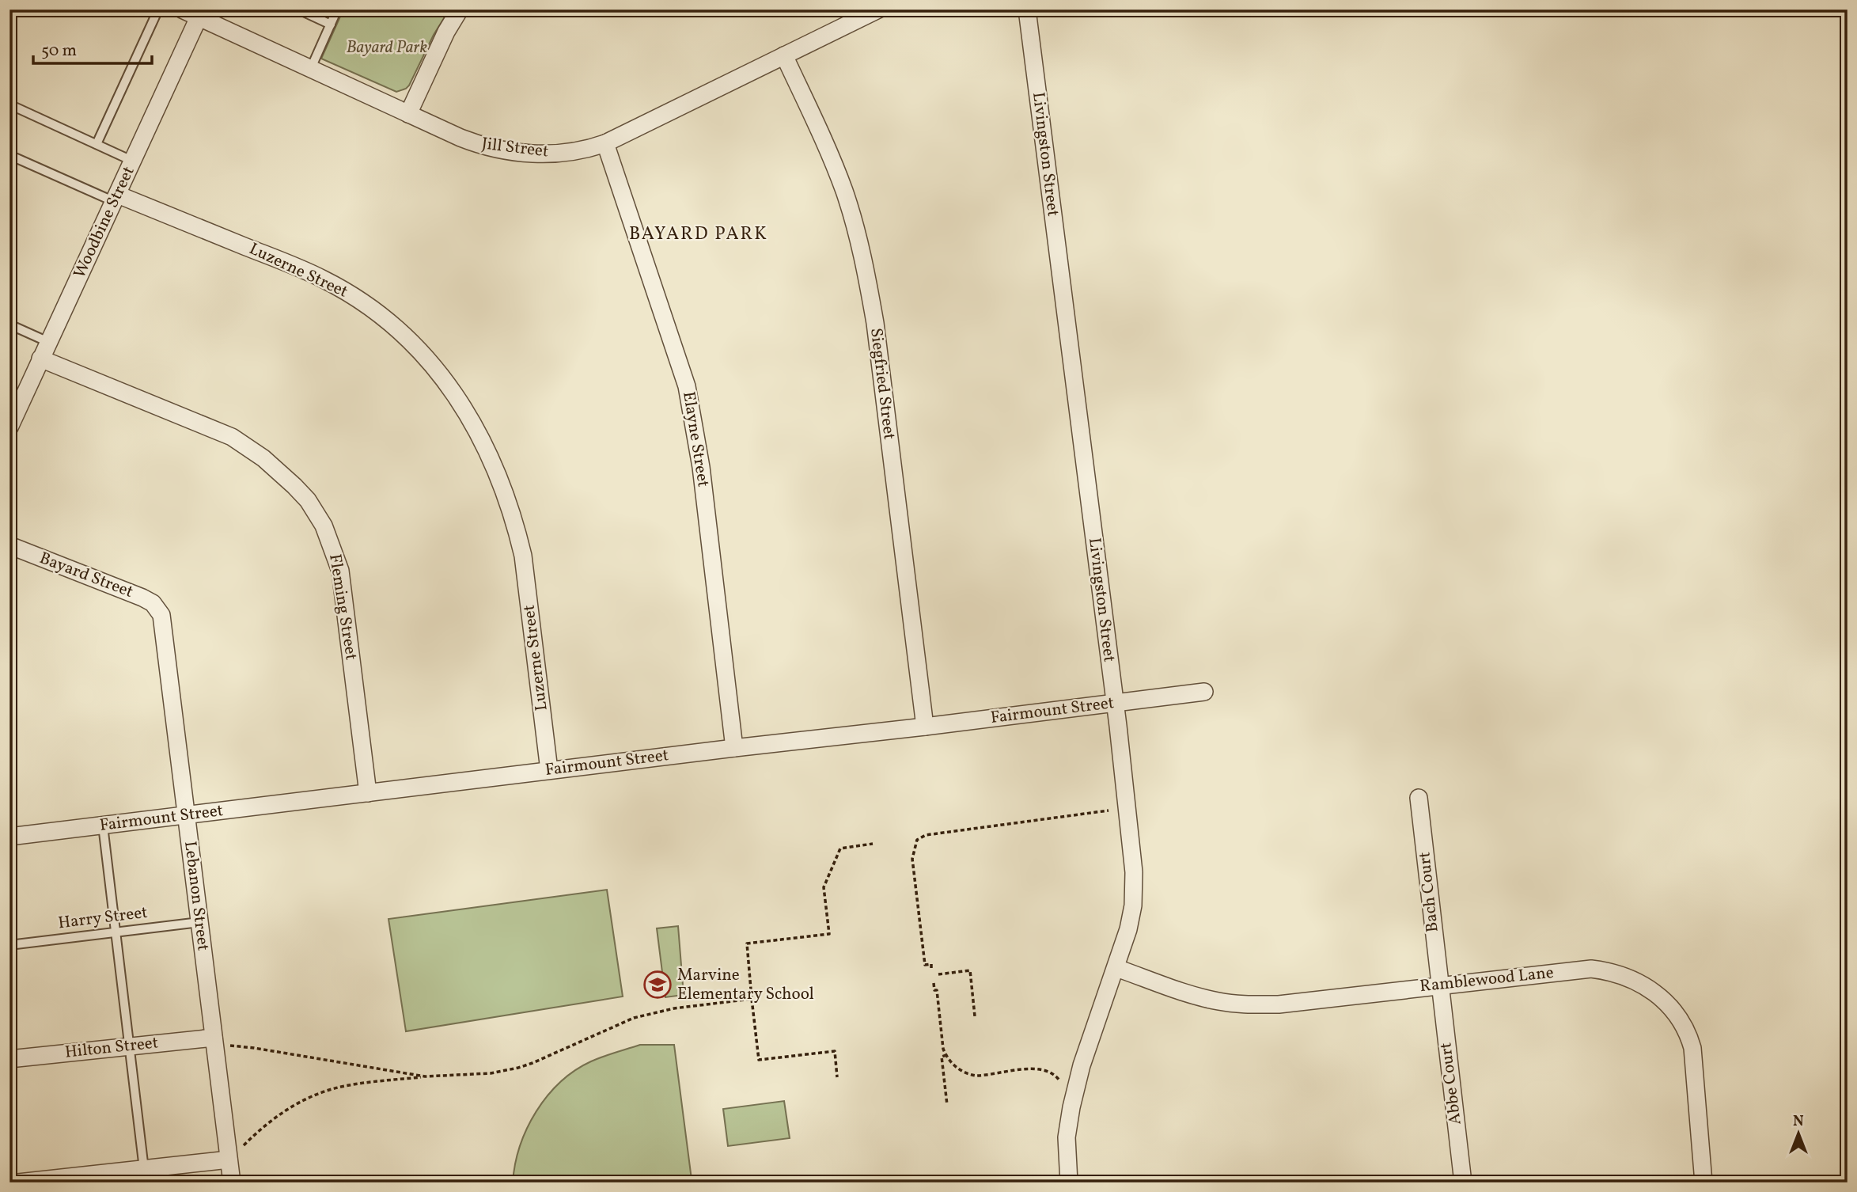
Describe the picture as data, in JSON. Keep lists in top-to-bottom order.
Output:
{
  "streets": {
    "street": [
      "Jill Street",
      "Livingston Street",
      "Woodbine Street",
      "Luzerne Street",
      "Siegfried Street",
      "Elayne Street",
      "Bayard Street",
      "Fleming Street",
      "Fairmount Street",
      "Bach Court",
      "Lebanon Street",
      "Ramblewood Lane",
      "Hilton Street",
      "Abbe Court"
    ],
    "lane": ["Harry Street"]
  },
  "crossings": [
    ["Jill Street", "Woodbine Street"],
    ["Jill Street", "Siegfried Street"],
    ["Jill Street", "Elayne Street"],
    ["Livingston Street", "Fairmount Street"],
    ["Livingston Street", "Ramblewood Lane"],
    ["Woodbine Street", "Luzerne Street"],
    ["Woodbine Street", "Fleming Street"],
    ["Luzerne Street", "Fairmount Street"],
    ["Siegfried Street", "Fairmount Street"],
    ["Elayne Street", "Fairmount Street"],
    ["Bayard Street", "Lebanon Street"],
    ["Fleming Street", "Fairmount Street"],
    ["Fairmount Street", "Lebanon Street"],
    ["Bach Court", "Ramblewood Lane"],
    ["Bach Court", "Abbe Court"],
    ["Lebanon Street", "Harry Street"],
    ["Lebanon Street", "Hilton Street"],
    ["Ramblewood Lane", "Abbe Court"]
  ],
  "districts": ["BAYARD PARK"],
  "parks": ["Bayard Park"],
  "places": {
    "school or university": ["Marvine Elementary School"]
  },
  "scale_bar": "50 m",
  "north": "top"
}
